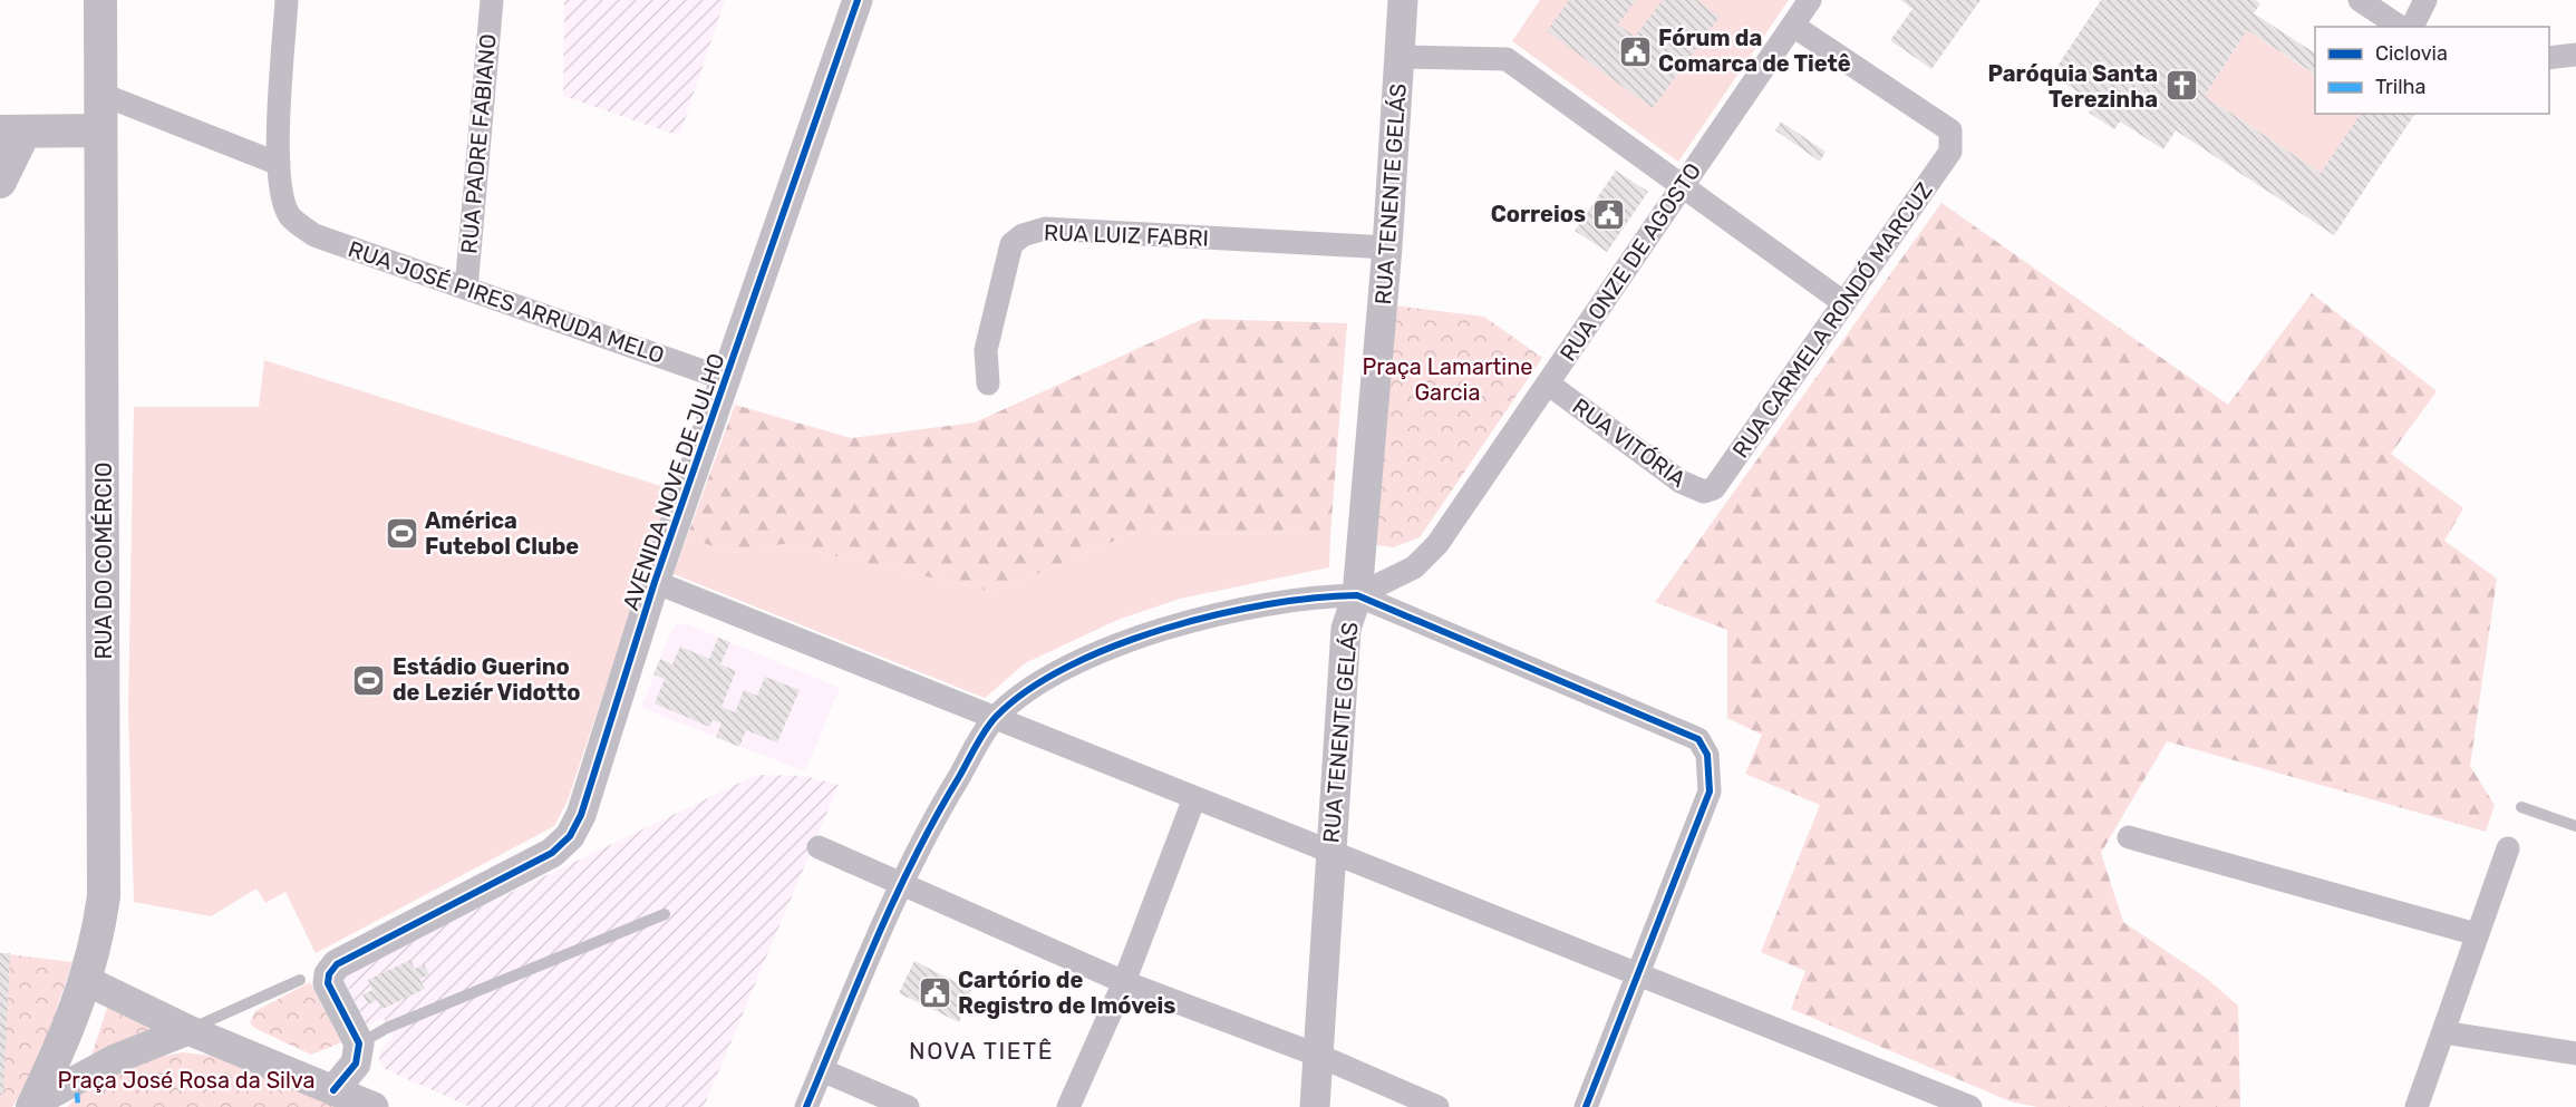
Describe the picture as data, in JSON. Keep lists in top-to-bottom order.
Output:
{
  "streets": {
    "main road": ["RUA DO COMÉRCIO"],
    "street": [
      "RUA PADRE FABIANO",
      "RUA TENENTE GELÁS",
      "RUA LUIZ FABRI",
      "RUA ONZE DE AGOSTO",
      "RUA JOSÉ PIRES ARRUDA MELO",
      "RUA CARMELA RONDÓ MARCUZ",
      "RUA VITÓRIA",
      "AVENIDA NOVE DE JULHO"
    ]
  },
  "crossings": [
    ["RUA PADRE FABIANO", "RUA JOSÉ PIRES ARRUDA MELO"],
    ["RUA TENENTE GELÁS", "RUA LUIZ FABRI"],
    ["RUA TENENTE GELÁS", "RUA ONZE DE AGOSTO"],
    ["RUA ONZE DE AGOSTO", "RUA CARMELA RONDÓ MARCUZ"],
    ["RUA ONZE DE AGOSTO", "RUA VITÓRIA"],
    ["RUA JOSÉ PIRES ARRUDA MELO", "AVENIDA NOVE DE JULHO"],
    ["RUA CARMELA RONDÓ MARCUZ", "RUA VITÓRIA"]
  ],
  "districts": ["NOVA TIETÊ"],
  "parks": ["Praça Lamartine Garcia", "Praça José Rosa da Silva"],
  "places": {
    "public building": ["Fórum da Comarca de Tietê", "Correios", "Cartório de Registro de Imóveis"],
    "church": ["Paróquia Santa Terezinha"],
    "sports": ["América Futebol Clube", "Estádio Guerino de Leziér Vidotto"]
  },
  "legend": ["Ciclovia", "Trilha"]
}
